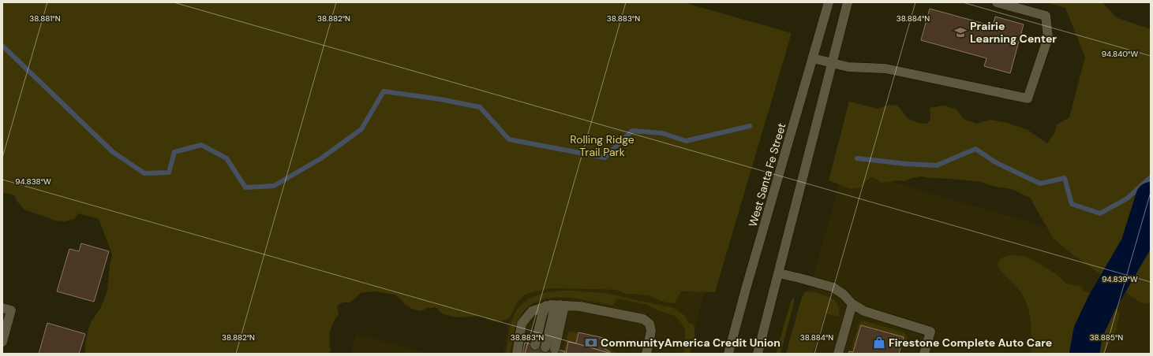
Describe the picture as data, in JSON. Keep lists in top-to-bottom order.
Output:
{
  "streets": {
    "street": ["West Santa Fe Street"]
  },
  "parks": ["Rolling Ridge Trail Park"],
  "places": {
    "school or university": ["Prairie Learning Center"],
    "bank": ["CommunityAmerica Credit Union"],
    "shop": ["Firestone Complete Auto Care"]
  },
  "coordinates": [
    "38.881°N",
    "38.882°N",
    "38.883°N",
    "38.884°N",
    "94.840°W",
    "94.838°W",
    "94.839°W",
    "38.885°N"
  ]
}
